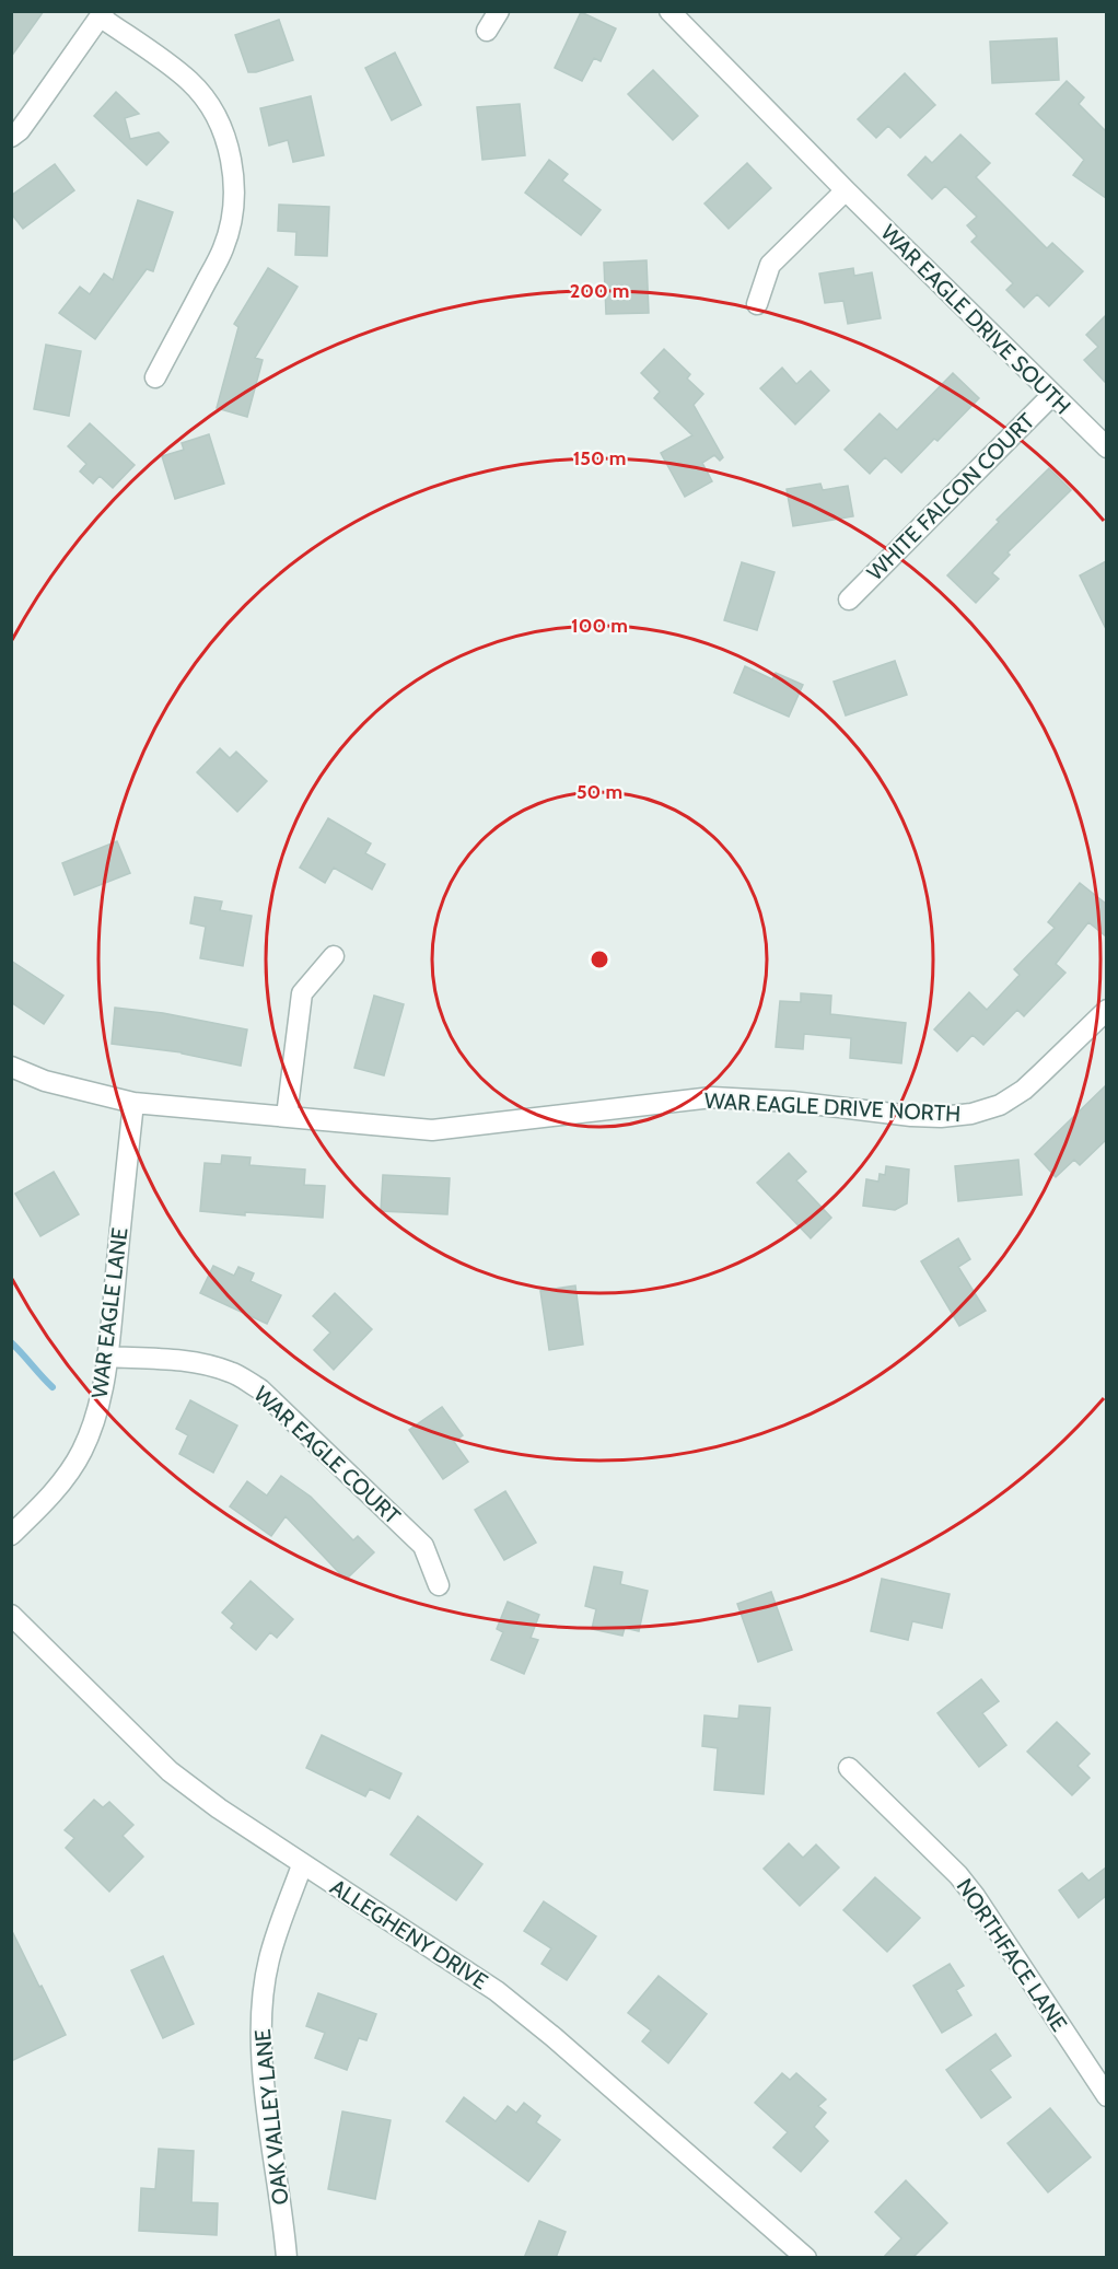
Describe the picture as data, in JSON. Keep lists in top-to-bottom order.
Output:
{
  "streets": {
    "street": [
      "WAR EAGLE DRIVE SOUTH",
      "WHITE FALCON COURT",
      "WAR EAGLE DRIVE NORTH",
      "WAR EAGLE LANE",
      "WAR EAGLE COURT",
      "ALLEGHENY DRIVE",
      "NORTHFACE LANE",
      "OAK VALLEY LANE"
    ]
  },
  "crossings": [
    ["WAR EAGLE DRIVE SOUTH", "WHITE FALCON COURT"],
    ["WAR EAGLE DRIVE NORTH", "WAR EAGLE LANE"],
    ["WAR EAGLE LANE", "WAR EAGLE COURT"],
    ["ALLEGHENY DRIVE", "OAK VALLEY LANE"]
  ],
  "rings": [
    "200 m",
    "150 m",
    "100 m",
    "50 m"
  ]
}
